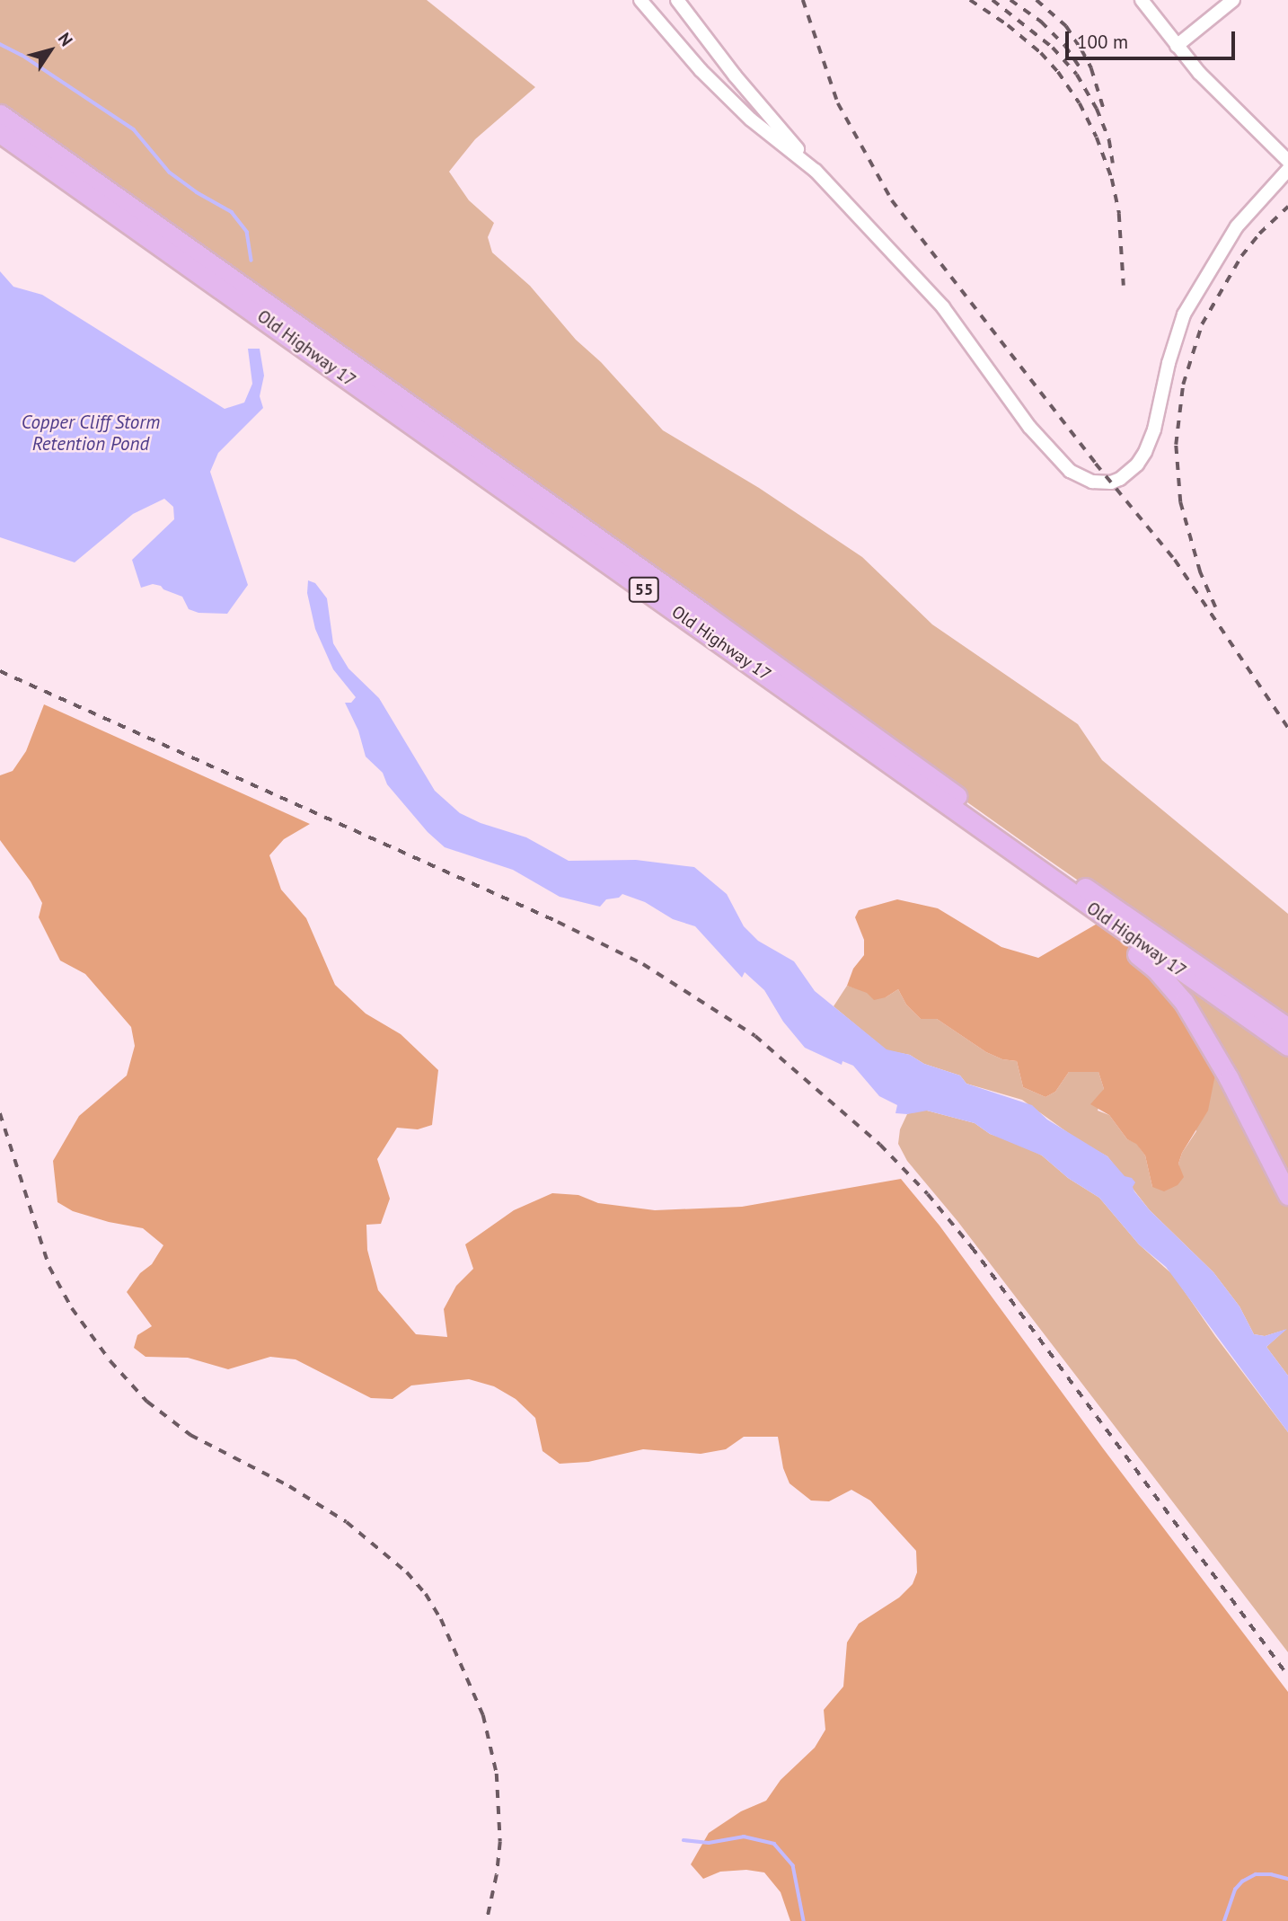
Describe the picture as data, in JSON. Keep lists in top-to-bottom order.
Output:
{
  "streets": {
    "main road": ["Old Highway 17", "55"]
  },
  "water": ["Copper Cliff Storm Retention Pond"],
  "scale_bar": "100 m",
  "north": "top right"
}
